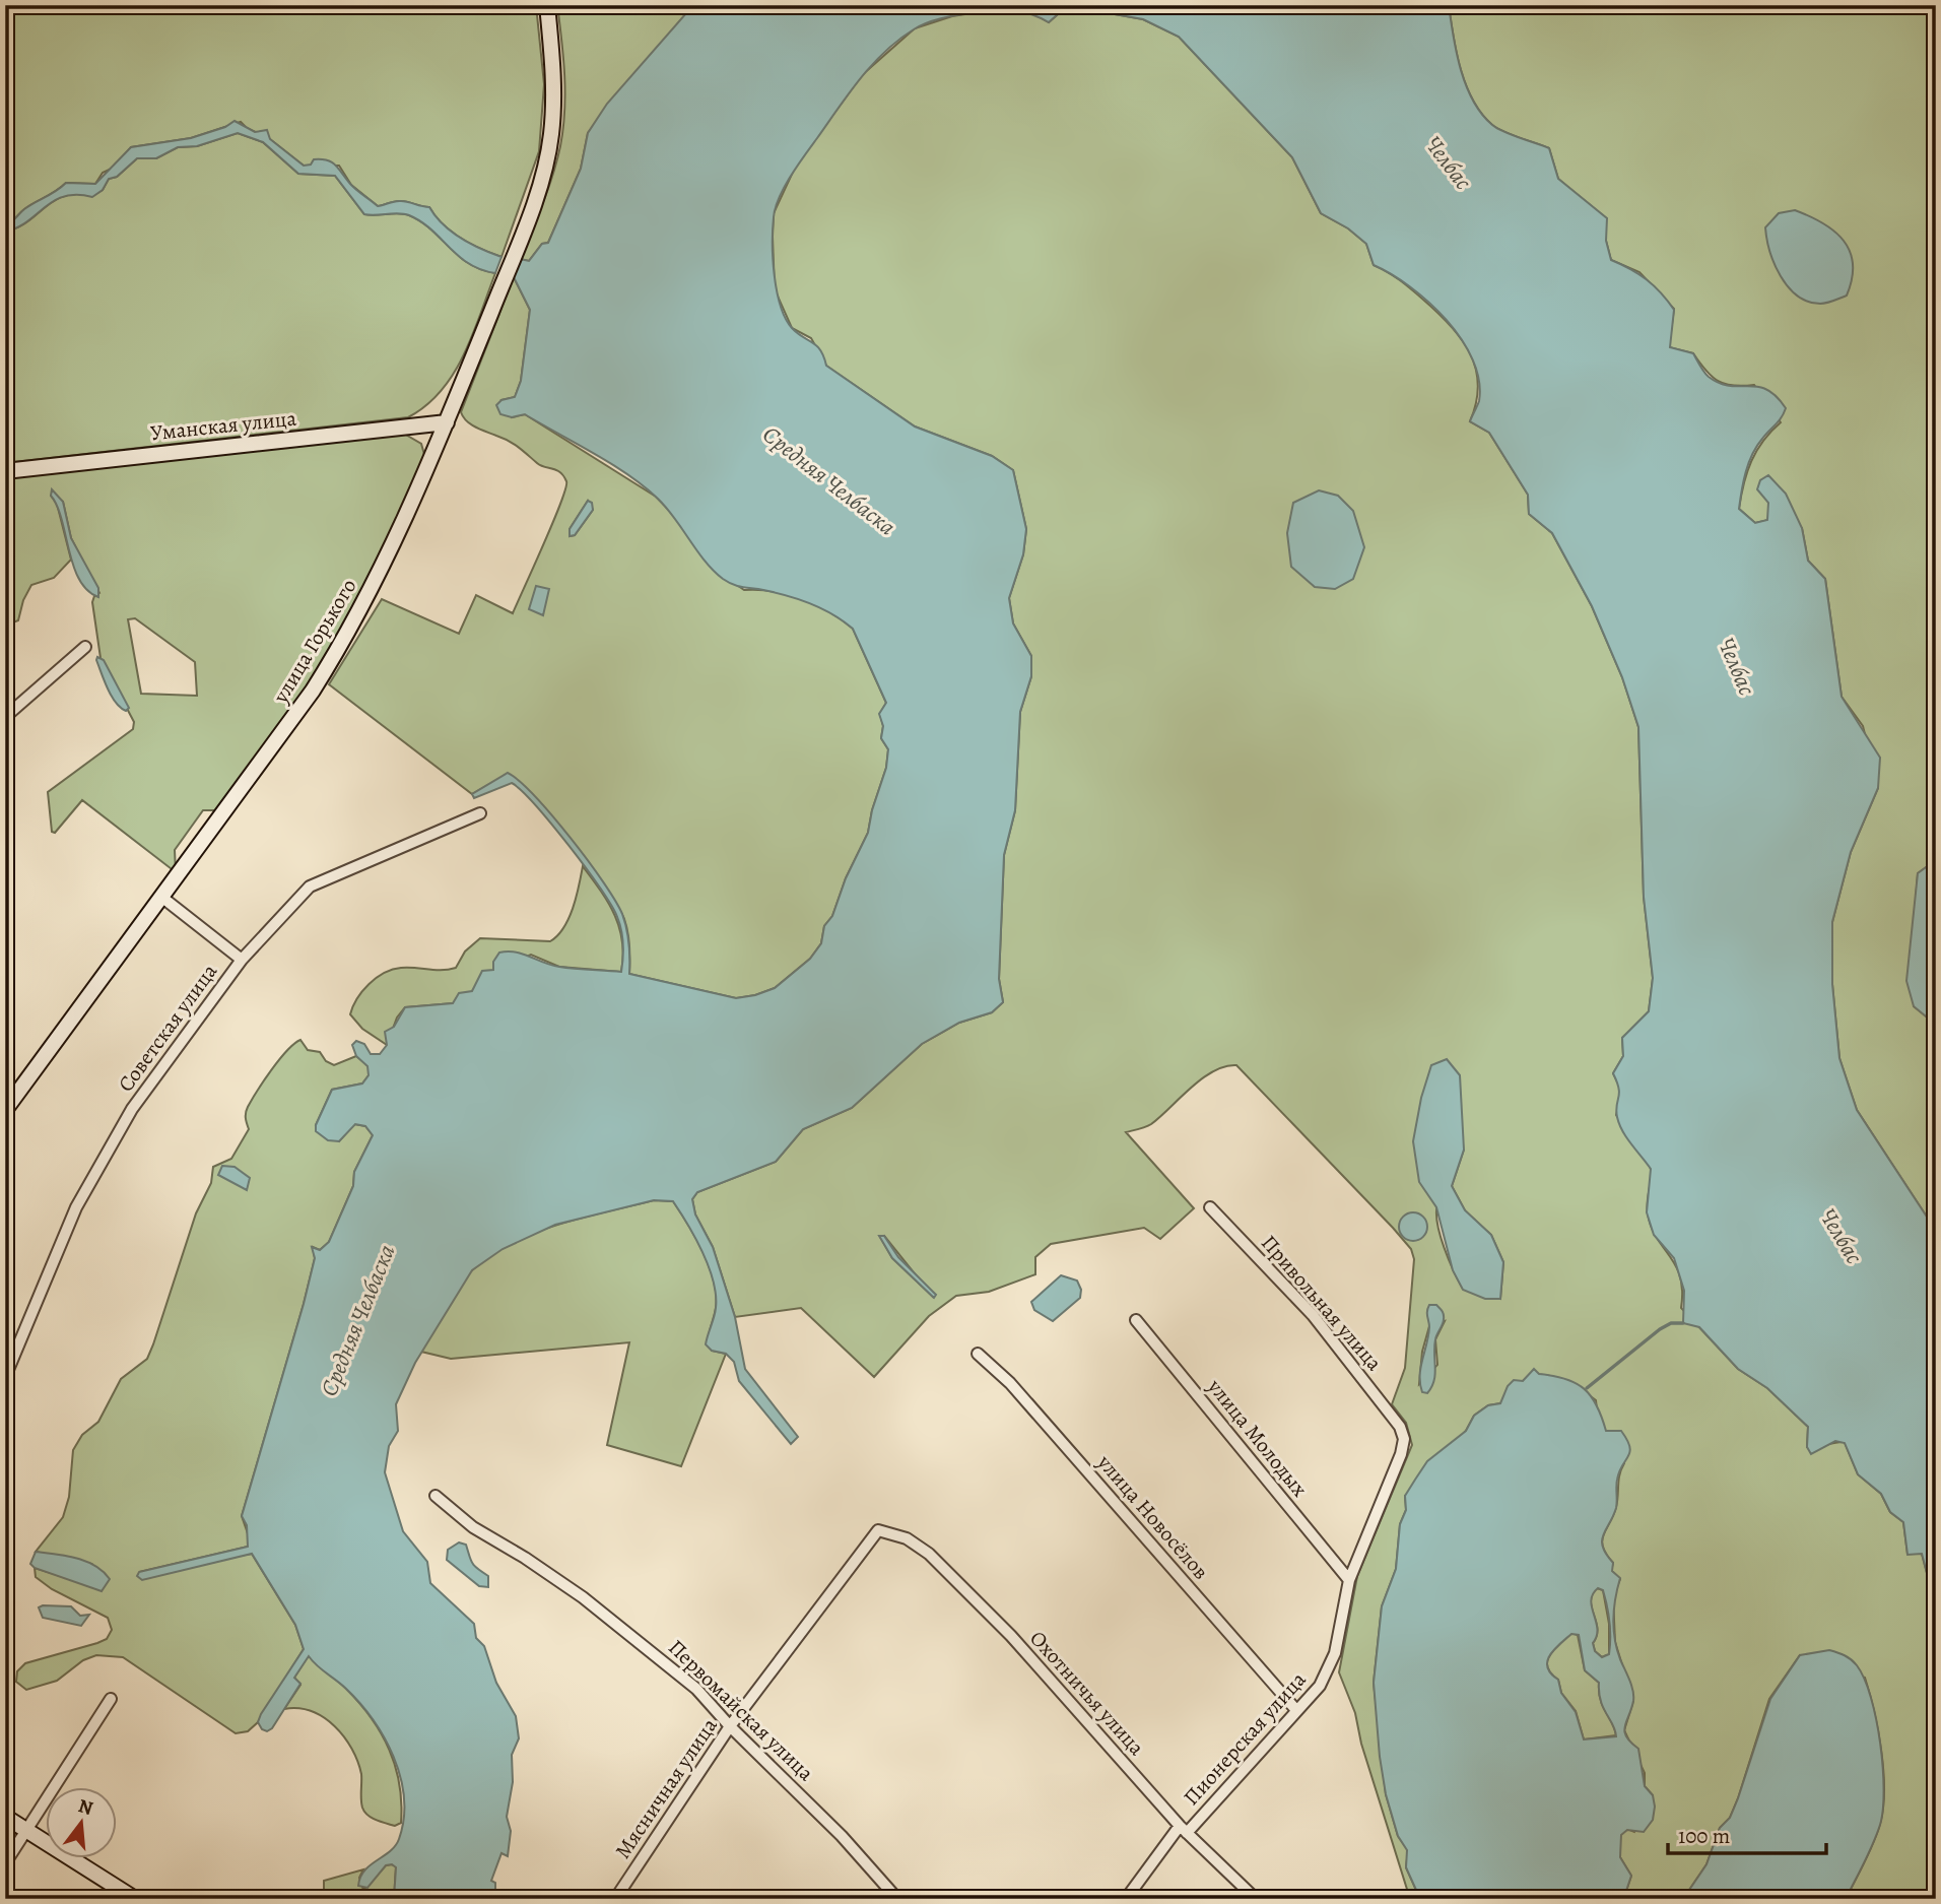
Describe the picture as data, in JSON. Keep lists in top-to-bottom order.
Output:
{
  "streets": {
    "main road": ["Уманская улица", "улица Горького"],
    "street": [
      "Советская улица",
      "Привольная улица",
      "улица Молодых",
      "улица Новосёлов",
      "Охотничья улица",
      "Первомайская улица",
      "Пионерская улица",
      "Мясничная улица"
    ]
  },
  "crossings": [
    ["Уманская улица", "улица Горького"],
    ["Привольная улица", "Пионерская улица"],
    ["улица Молодых", "Пионерская улица"],
    ["улица Новосёлов", "Пионерская улица"],
    ["Охотничья улица", "Пионерская улица"],
    ["Охотничья улица", "Мясничная улица"],
    ["Первомайская улица", "Мясничная улица"]
  ],
  "water": ["Челбас", "Средняя Челбаска"],
  "scale_bar": "100 m",
  "north": "top"
}
